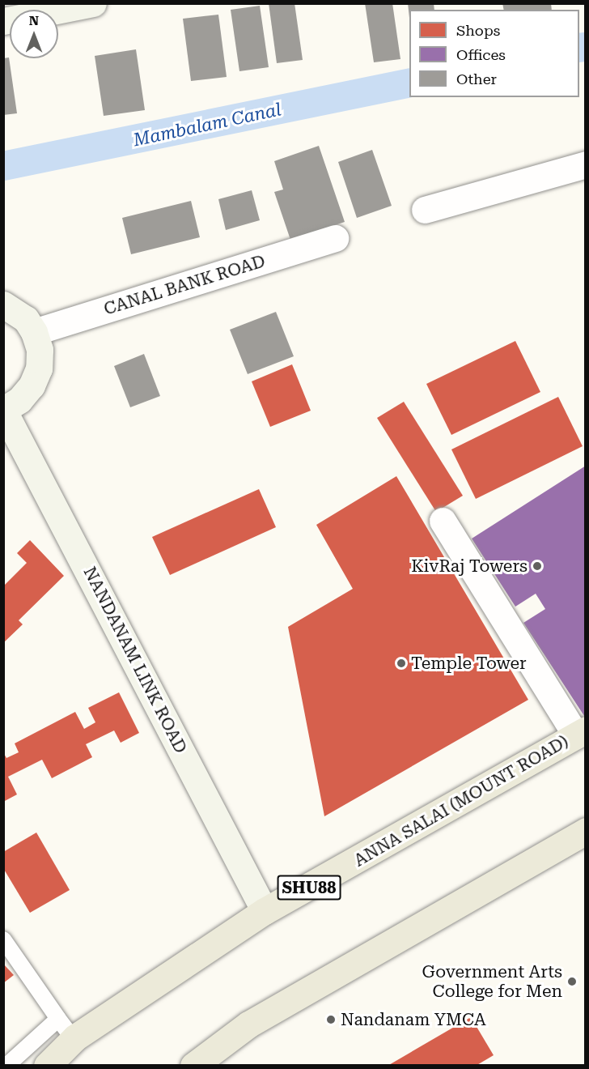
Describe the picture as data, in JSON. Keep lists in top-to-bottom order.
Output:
{
  "streets": {
    "main road": ["ANNA SALAI (MOUNT ROAD)", "SHU88"],
    "street": ["CANAL BANK ROAD", "NANDANAM LINK ROAD"]
  },
  "crossings": [
    ["NANDANAM LINK ROAD", "ANNA SALAI (MOUNT ROAD)"]
  ],
  "water": ["Mambalam Canal"],
  "places": [
    "KivRaj Towers",
    "Temple Tower",
    "Government Arts College for Men",
    "Nandanam YMCA"
  ],
  "legend": ["Shops", "Offices", "Other"],
  "north": "top"
}
